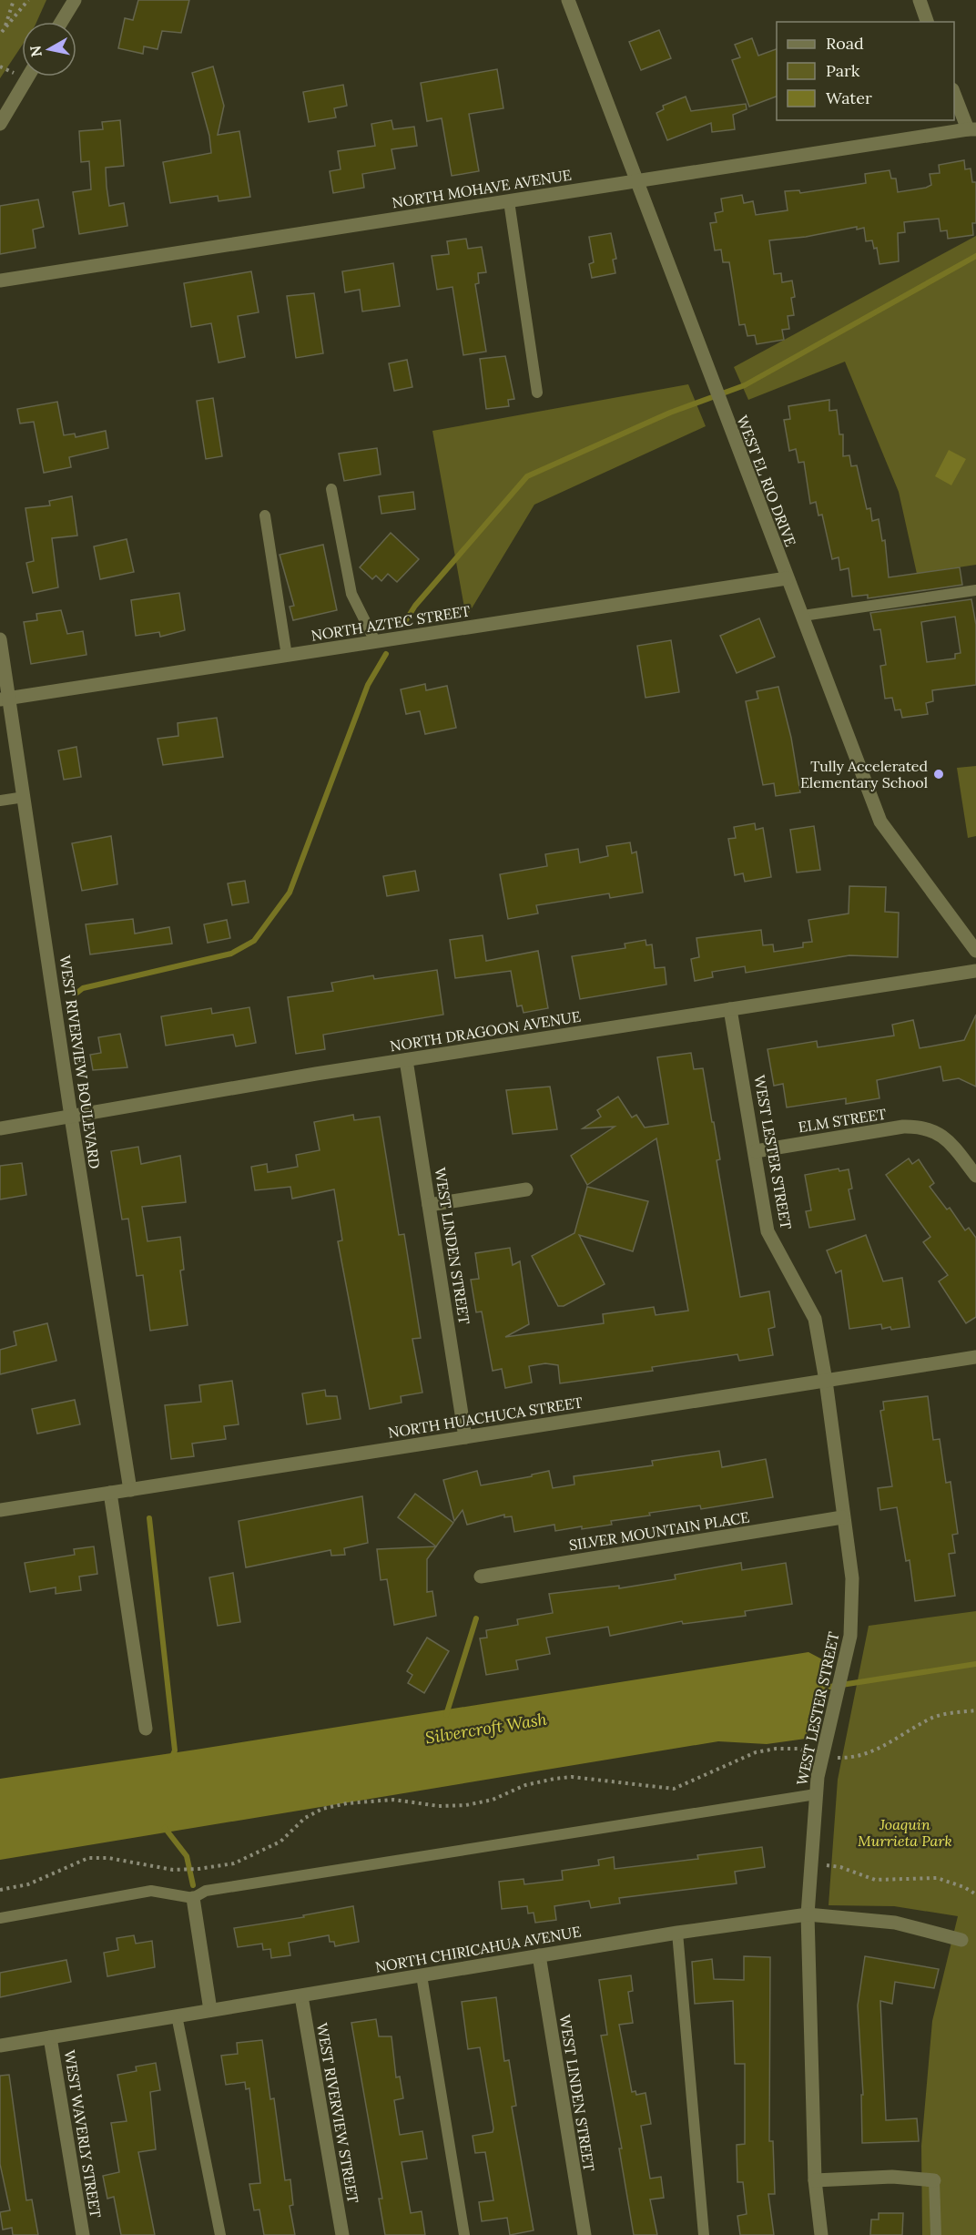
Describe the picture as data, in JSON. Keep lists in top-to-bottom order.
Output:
{
  "streets": {
    "street": [
      "NORTH MOHAVE AVENUE",
      "WEST EL RIO DRIVE",
      "NORTH AZTEC STREET",
      "NORTH DRAGOON AVENUE",
      "WEST RIVERVIEW BOULEVARD",
      "ELM STREET",
      "WEST LESTER STREET",
      "WEST LINDEN STREET",
      "NORTH HUACHUCA STREET",
      "SILVER MOUNTAIN PLACE",
      "NORTH CHIRICAHUA AVENUE",
      "WEST RIVERVIEW STREET",
      "WEST WAVERLY STREET"
    ]
  },
  "crossings": [
    ["NORTH MOHAVE AVENUE", "WEST EL RIO DRIVE"],
    ["WEST EL RIO DRIVE", "NORTH AZTEC STREET"],
    ["NORTH AZTEC STREET", "WEST RIVERVIEW BOULEVARD"],
    ["NORTH DRAGOON AVENUE", "WEST RIVERVIEW BOULEVARD"],
    ["NORTH DRAGOON AVENUE", "WEST LESTER STREET"],
    ["NORTH DRAGOON AVENUE", "WEST LINDEN STREET"],
    ["WEST RIVERVIEW BOULEVARD", "NORTH HUACHUCA STREET"],
    ["ELM STREET", "WEST LESTER STREET"],
    ["WEST LESTER STREET", "NORTH HUACHUCA STREET"],
    ["WEST LESTER STREET", "SILVER MOUNTAIN PLACE"],
    ["WEST LESTER STREET", "NORTH CHIRICAHUA AVENUE"],
    ["WEST LINDEN STREET", "NORTH HUACHUCA STREET"],
    ["WEST LINDEN STREET", "NORTH CHIRICAHUA AVENUE"],
    ["NORTH CHIRICAHUA AVENUE", "WEST RIVERVIEW STREET"],
    ["NORTH CHIRICAHUA AVENUE", "WEST WAVERLY STREET"]
  ],
  "water": ["Silvercroft Wash"],
  "parks": ["Joaquin Murrieta Park"],
  "places": ["Tully Accelerated Elementary School"],
  "legend": ["Road", "Park", "Water"],
  "north": "left"
}
